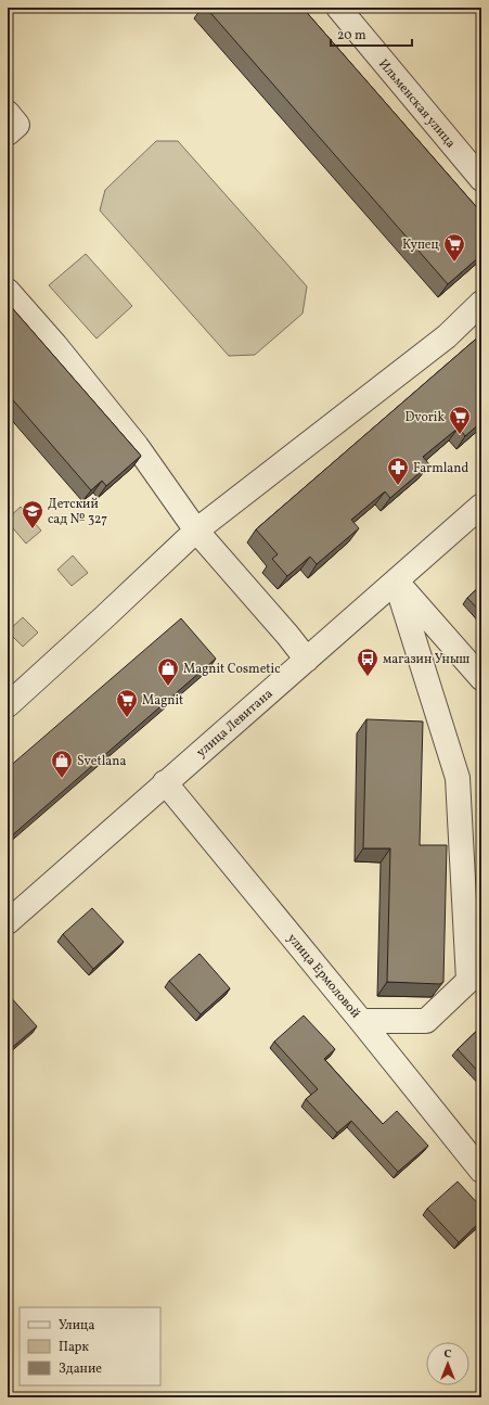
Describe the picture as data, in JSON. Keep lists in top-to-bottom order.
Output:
{
  "streets": {
    "street": ["Ильменская улица", "улица Левитана", "улица Ермоловой"]
  },
  "crossings": [
    ["улица Левитана", "улица Ермоловой"]
  ],
  "places": {
    "supermarket": ["Купец", "Dvorik", "Magnit"],
    "pharmacy": ["Farmland"],
    "school or university": ["Детский сад № 327"],
    "bus stop": ["магазин Уныш"],
    "shop": ["Magnit Cosmetic", "Svetlana"]
  },
  "legend": ["Улица", "Парк", "Здание"],
  "scale_bar": "20 m",
  "north": "top"
}
